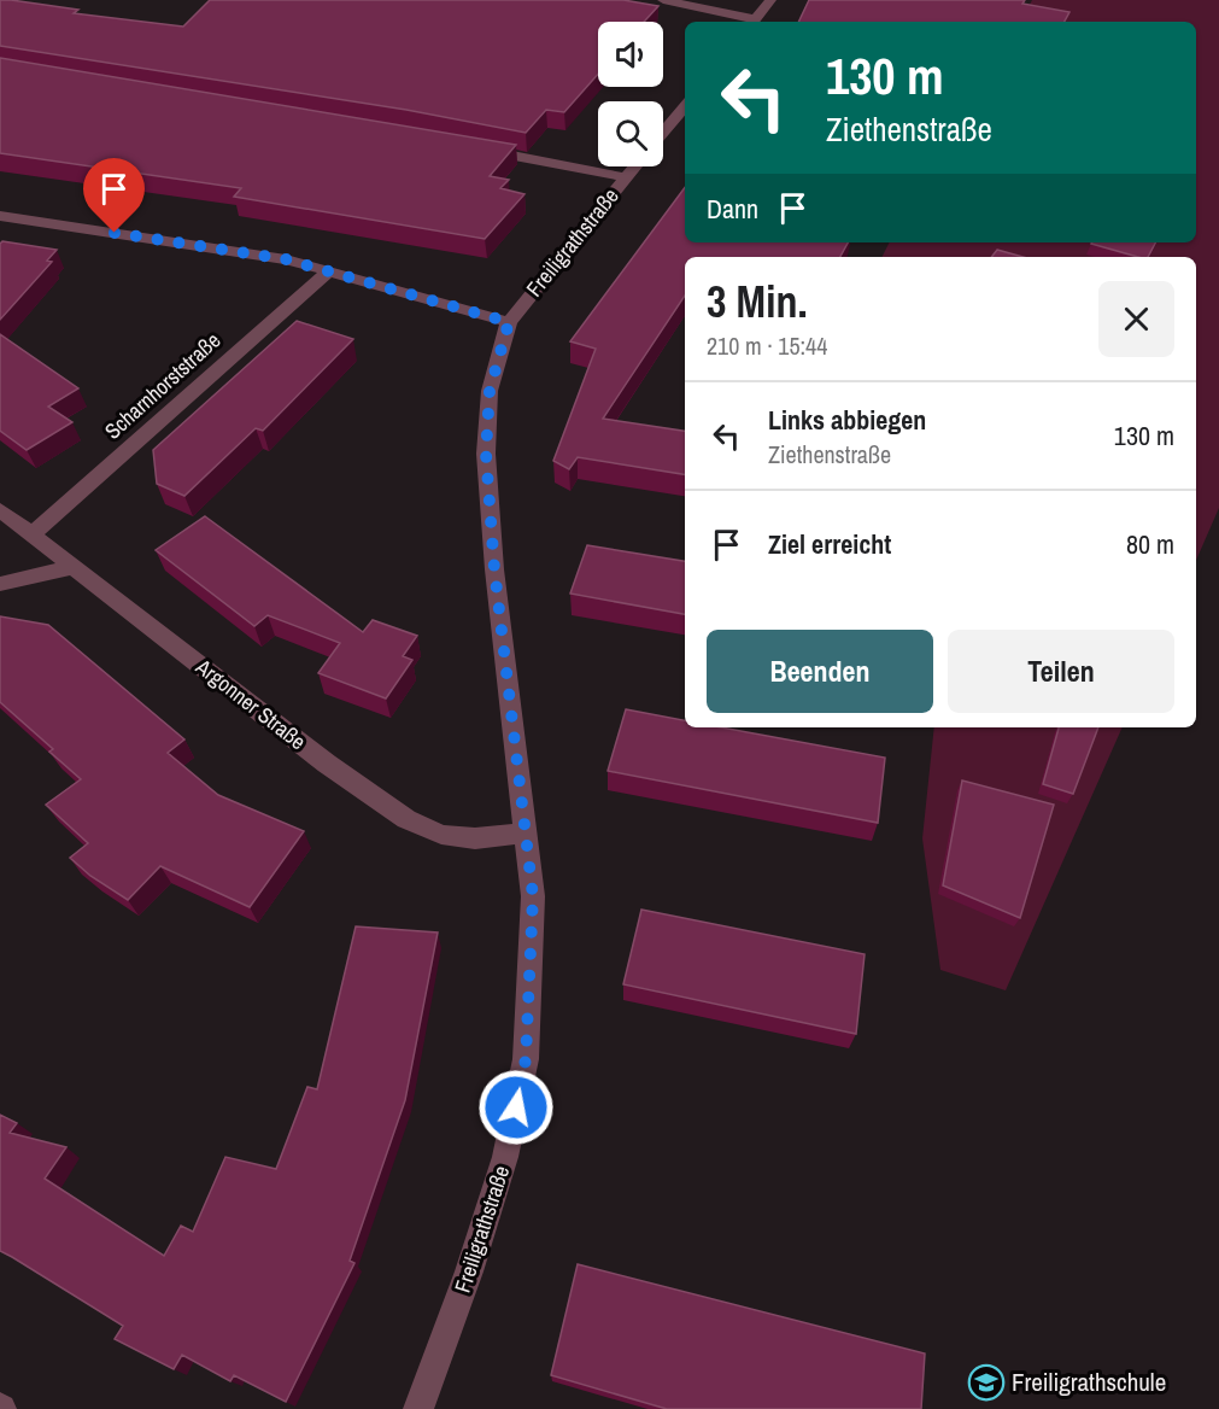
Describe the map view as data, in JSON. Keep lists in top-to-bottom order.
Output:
{
  "streets": {
    "street": ["Freiligrathstraße", "Scharnhorststraße", "Argonner Straße"]
  },
  "crossings": [
    ["Freiligrathstraße", "Argonner Straße"],
    ["Scharnhorststraße", "Argonner Straße"]
  ],
  "places": {
    "school or university": ["Freiligrathschule"]
  },
  "page": {
    "turn": ["130 m", "Ziethenstraße"],
    "then": "Dann",
    "heading": ["3 Min.", "210 m · 15:44"],
    "list": [
      {
        "name": "Links abbiegen",
        "note": "Ziethenstraße",
        "value": "130 m"
      },
      {
        "name": "Ziel erreicht",
        "value": "80 m"
      }
    ],
    "buttons": ["Beenden", "Teilen"]
  }
}
